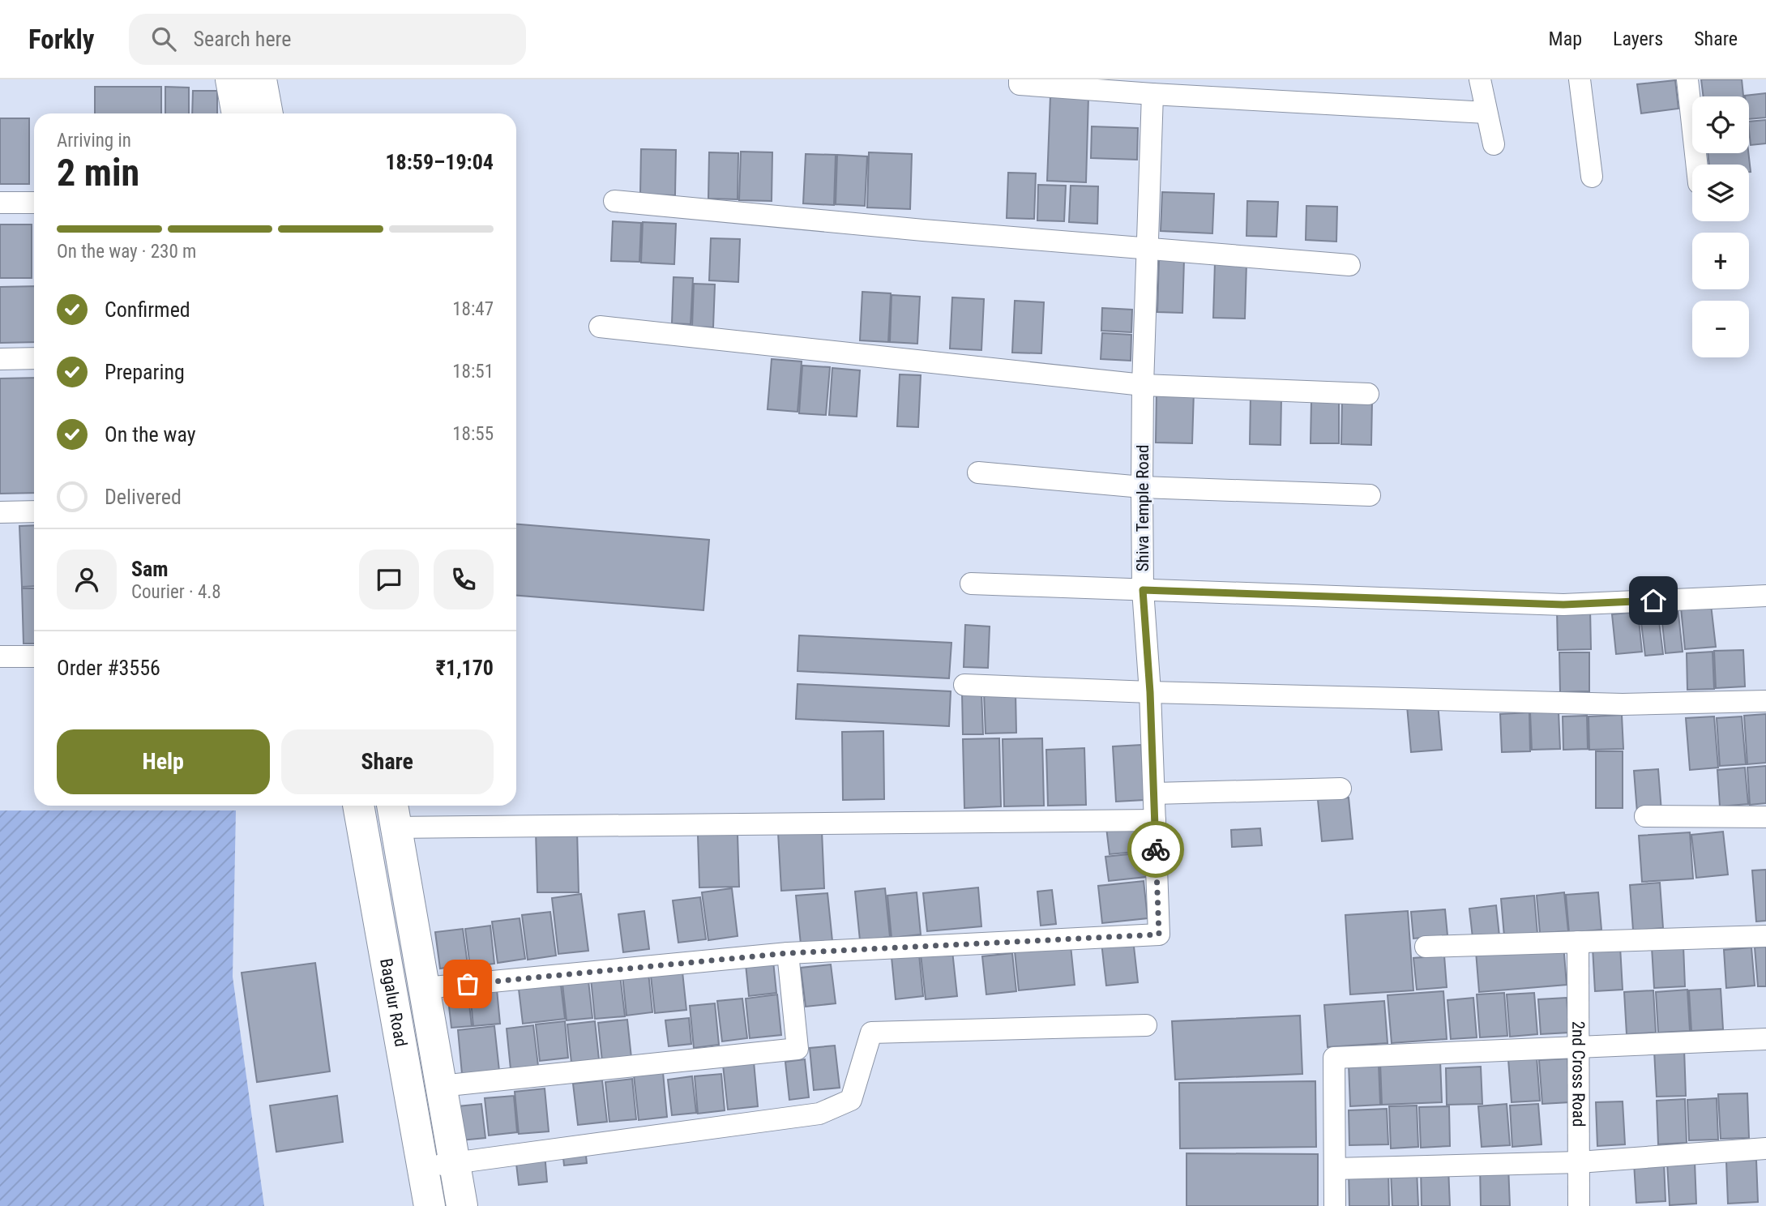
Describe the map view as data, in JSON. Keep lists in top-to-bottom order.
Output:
{
  "streets": {
    "main road": ["Bagalur Road"],
    "street": ["Shiva Temple Road", "2nd Cross Road"]
  },
  "crossings": [
    ["Shiva Temple Road", "Bagalur Road"]
  ],
  "page": {
    "header": "Forkly",
    "search": "Search here",
    "nav": ["Map", "Layers", "Share"],
    "map_buttons": ["+", "−"],
    "heading": ["2 min", "Arriving in", "18:59–19:04"],
    "panel": [
      "Sam",
      "Courier · 4.8",
      "Order #3556",
      "₹1,170"
    ],
    "bar": "On the way · 230 m",
    "list": [
      ["Confirmed", "18:47"],
      ["Preparing", "18:51"],
      ["On the way", "18:55"],
      "Delivered"
    ],
    "buttons": ["Help", "Share"]
  }
}
